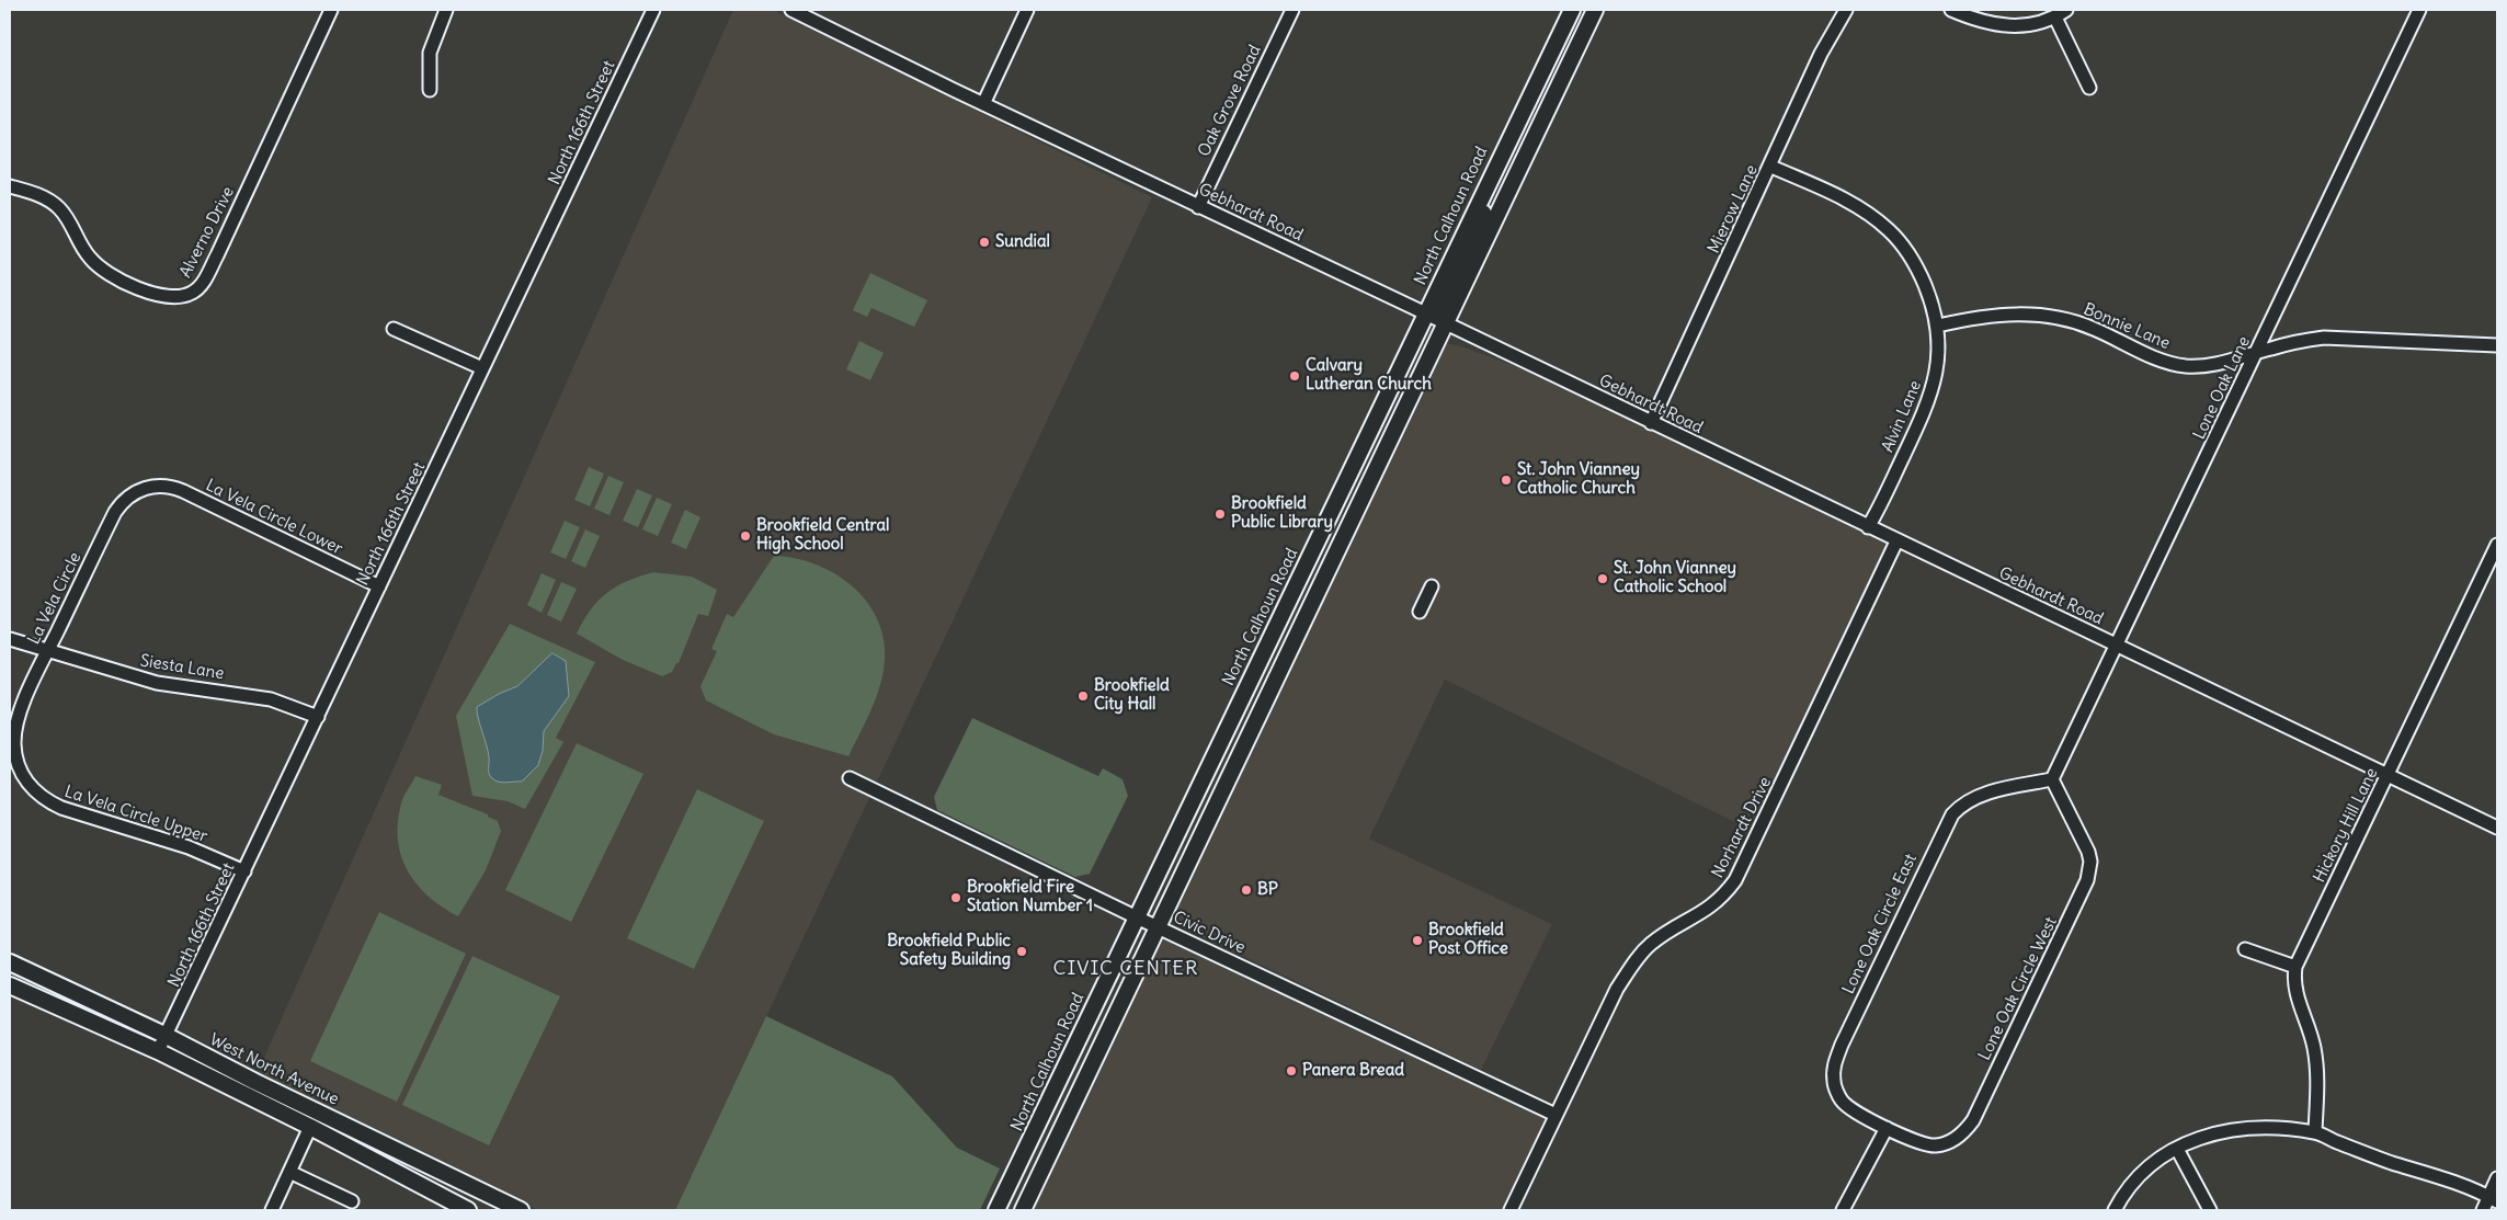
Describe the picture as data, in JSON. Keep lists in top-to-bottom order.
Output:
{
  "streets": {
    "main road": ["North Calhoun Road", "West North Avenue"],
    "street": [
      "Oak Grove Road",
      "North 166th Street",
      "Mierow Lane",
      "Gebhardt Road",
      "Alverno Drive",
      "Bonnie Lane",
      "Lone Oak Lane",
      "Alvin Lane",
      "La Vela Circle Lower",
      "La Vela Circle",
      "Siesta Lane",
      "La Vela Circle Upper",
      "Hickory Hill Lane",
      "Norhardt Drive",
      "Lone Oak Circle East",
      "Civic Drive",
      "Lone Oak Circle West"
    ]
  },
  "crossings": [
    ["Oak Grove Road", "Gebhardt Road"],
    ["North 166th Street", "La Vela Circle Lower"],
    ["North 166th Street", "Siesta Lane"],
    ["North 166th Street", "La Vela Circle Upper"],
    ["North 166th Street", "West North Avenue"],
    ["Mierow Lane", "Gebhardt Road"],
    ["Mierow Lane", "Alvin Lane"],
    ["Gebhardt Road", "North Calhoun Road"],
    ["Gebhardt Road", "Lone Oak Lane"],
    ["Gebhardt Road", "Alvin Lane"],
    ["Gebhardt Road", "Hickory Hill Lane"],
    ["Gebhardt Road", "Norhardt Drive"],
    ["North Calhoun Road", "Civic Drive"],
    ["Bonnie Lane", "Lone Oak Lane"],
    ["Bonnie Lane", "Alvin Lane"],
    ["Lone Oak Lane", "Lone Oak Circle East"],
    ["Lone Oak Lane", "Lone Oak Circle West"],
    ["La Vela Circle Lower", "La Vela Circle"],
    ["La Vela Circle", "Siesta Lane"],
    ["La Vela Circle", "La Vela Circle Upper"],
    ["Norhardt Drive", "Civic Drive"],
    ["Lone Oak Circle East", "Lone Oak Circle West"]
  ],
  "districts": ["CIVIC CENTER"],
  "places": [
    "Sundial",
    "Calvary Lutheran Church",
    "St. John Vianney Catholic Church",
    "Brookfield Public Library",
    "Brookfield Central High School",
    "St. John Vianney Catholic School",
    "Brookfield City Hall",
    "BP",
    "Brookfield Fire Station Number 1",
    "Brookfield Post Office",
    "Brookfield Public Safety Building",
    "Panera Bread"
  ]
}
